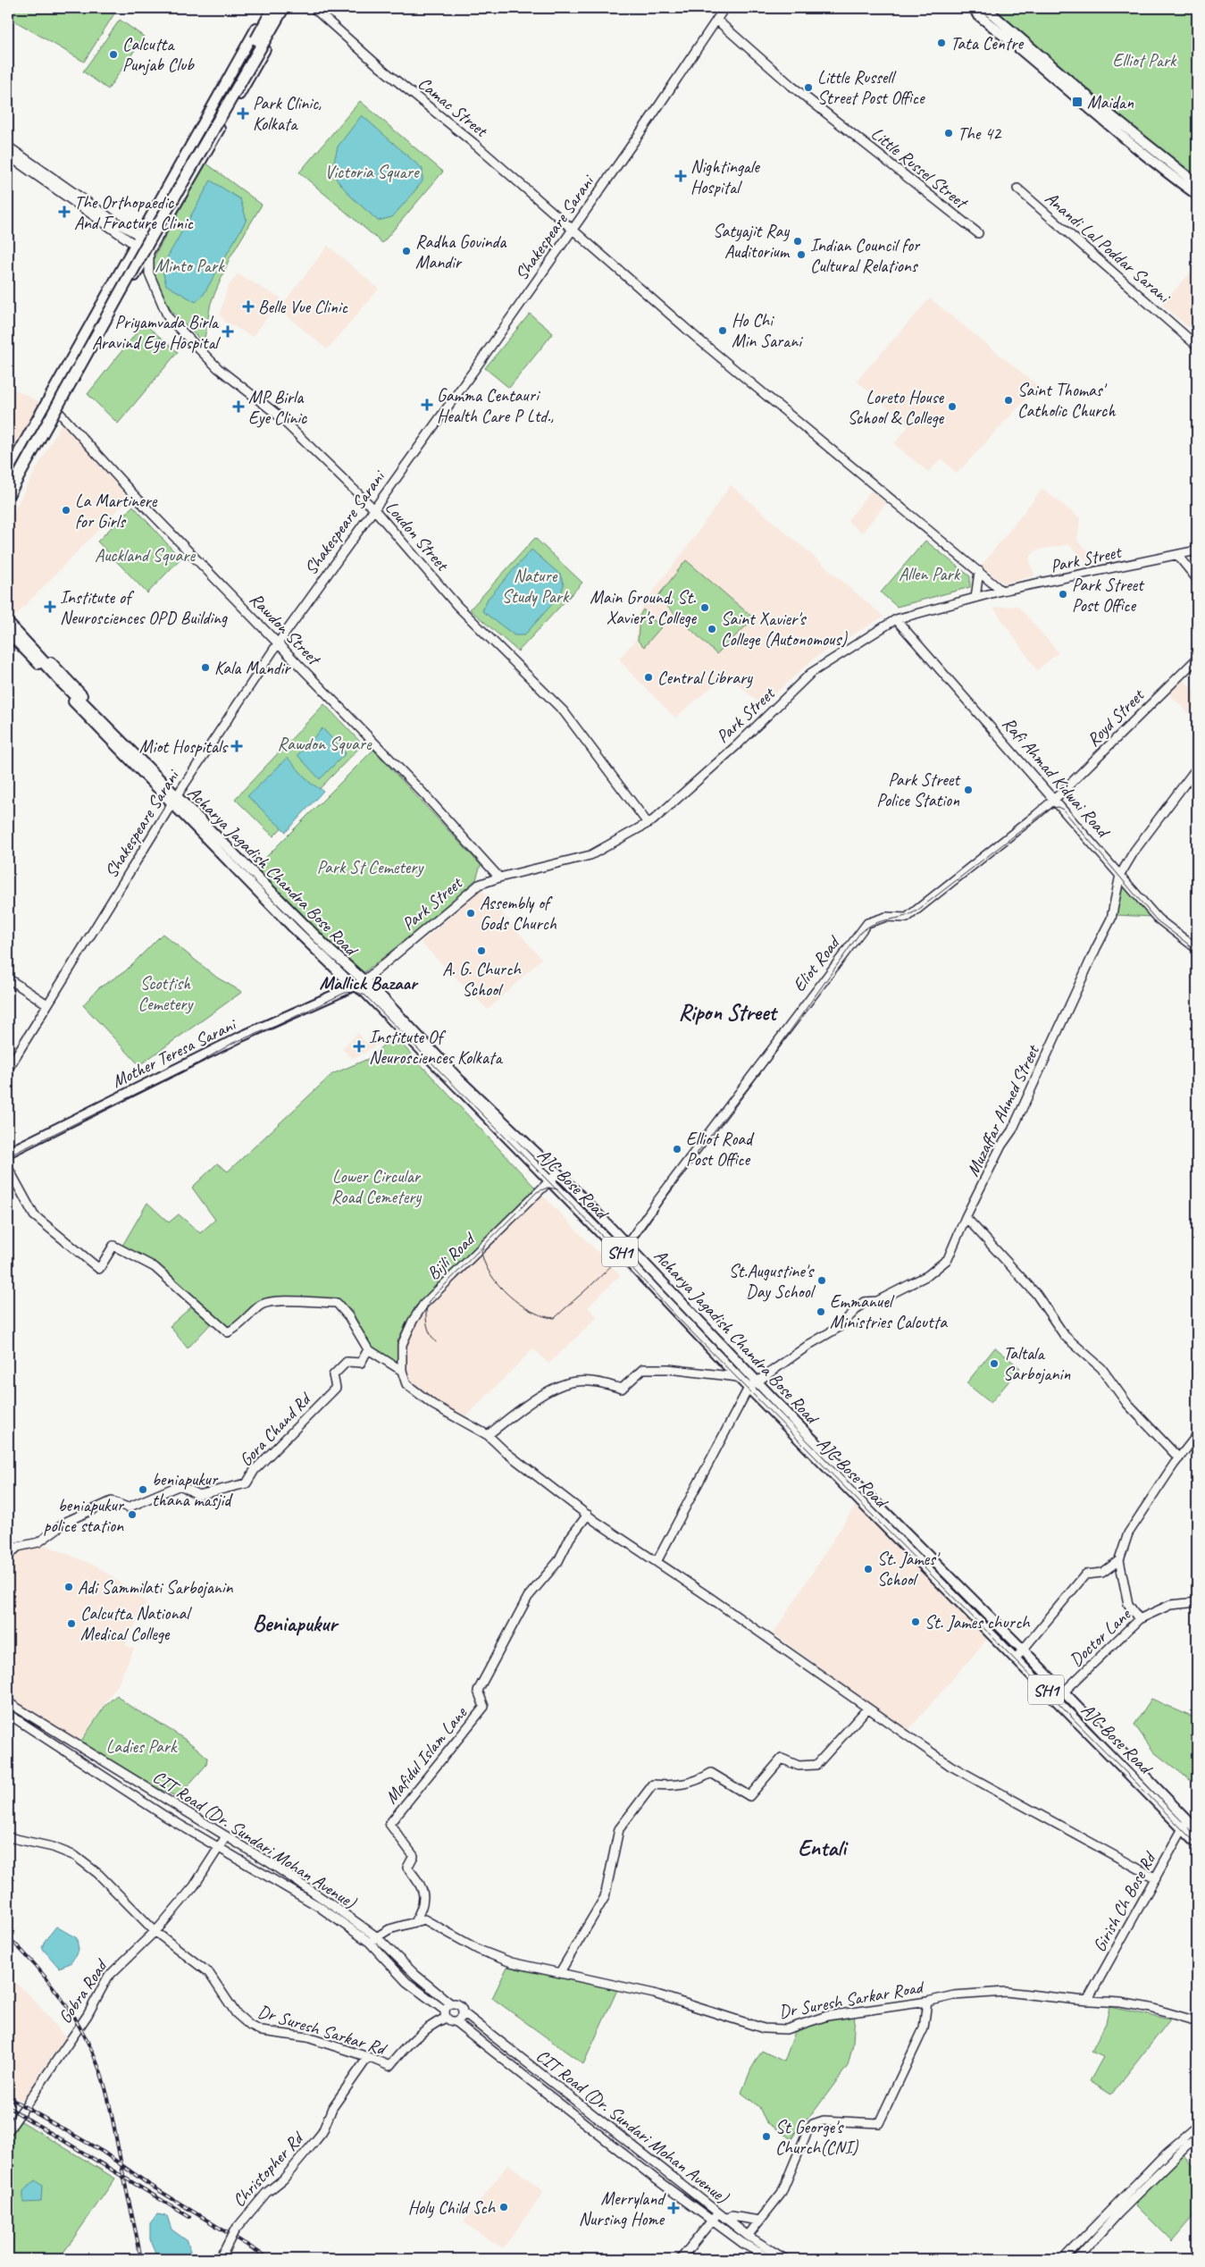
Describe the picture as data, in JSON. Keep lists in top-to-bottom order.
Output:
{
  "streets": {
    "main road": [
      "Acharya Jagadish Chandra Bose Road",
      "Mother Teresa Sarani",
      "AJC Bose Road",
      "SH1"
    ],
    "street": [
      "Camac Street",
      "Little Russel Street",
      "Shakespeare Sarani",
      "Anandi Lal Poddar Sarani",
      "Loudon Street",
      "Park Street",
      "Rawdon Street",
      "Royd Street",
      "Rafi Ahmad Kidwai Road",
      "Eliot Road",
      "Muzaffar Ahmed Street",
      "Bijli Road",
      "Gora Chand Rd",
      "Doctor Lane",
      "Mafidul Islam Lane",
      "CIT Road (Dr. Sundari Mohan Avenue)",
      "Girish Ch Bose Rd",
      "Gobra Road",
      "Dr Suresh Sarkar Road",
      "Dr Suresh Sarkar Rd",
      "Christopher Rd"
    ]
  },
  "crossings": [
    ["Camac Street", "Shakespeare Sarani"],
    ["Little Russel Street", "Shakespeare Sarani"],
    ["Shakespeare Sarani", "Loudon Street"],
    ["Shakespeare Sarani", "Rawdon Street"],
    ["Shakespeare Sarani", "Acharya Jagadish Chandra Bose Road"],
    ["Loudon Street", "Park Street"],
    ["Park Street", "Rawdon Street"],
    ["Park Street", "Rafi Ahmad Kidwai Road"],
    ["Park Street", "Acharya Jagadish Chandra Bose Road"],
    ["Park Street", "Mother Teresa Sarani"],
    ["Park Street", "AJC Bose Road"],
    ["Royd Street", "Rafi Ahmad Kidwai Road"],
    ["Royd Street", "Eliot Road"],
    ["Rafi Ahmad Kidwai Road", "Eliot Road"],
    ["Rafi Ahmad Kidwai Road", "Muzaffar Ahmed Street"],
    ["Acharya Jagadish Chandra Bose Road", "Eliot Road"],
    ["Acharya Jagadish Chandra Bose Road", "Mother Teresa Sarani"],
    ["Acharya Jagadish Chandra Bose Road", "Muzaffar Ahmed Street"],
    ["Acharya Jagadish Chandra Bose Road", "AJC Bose Road"],
    ["Acharya Jagadish Chandra Bose Road", "Bijli Road"],
    ["Acharya Jagadish Chandra Bose Road", "Doctor Lane"],
    ["Acharya Jagadish Chandra Bose Road", "Girish Ch Bose Rd"],
    ["Eliot Road", "AJC Bose Road"],
    ["Mother Teresa Sarani", "AJC Bose Road"],
    ["Muzaffar Ahmed Street", "AJC Bose Road"],
    ["AJC Bose Road", "Bijli Road"],
    ["AJC Bose Road", "Doctor Lane"],
    ["AJC Bose Road", "Girish Ch Bose Rd"],
    ["Mafidul Islam Lane", "Dr Suresh Sarkar Road"],
    ["CIT Road (Dr. Sundari Mohan Avenue)", "Gobra Road"],
    ["CIT Road (Dr. Sundari Mohan Avenue)", "Dr Suresh Sarkar Road"],
    ["CIT Road (Dr. Sundari Mohan Avenue)", "Dr Suresh Sarkar Rd"],
    ["Girish Ch Bose Rd", "Dr Suresh Sarkar Road"],
    ["Gobra Road", "Dr Suresh Sarkar Rd"],
    ["Dr Suresh Sarkar Rd", "Christopher Rd"]
  ],
  "districts": [
    "Mallick Bazaar",
    "Ripon Street",
    "Beniapukur",
    "Entali"
  ],
  "parks": [
    "Elliot Park",
    "Victoria Square",
    "Minto Park",
    "Auckland Square",
    "Allen Park",
    "Nature Study Park",
    "Rawdon Square",
    "Park St Cemetery",
    "Scottish Cemetery",
    "Lower Circular Road Cemetery",
    "Ladies Park"
  ],
  "places": {
    "other": [
      "Tata Centre",
      "Calcutta Punjab Club",
      "Little Russell Street Post Office",
      "The 42",
      "Satyajit Ray Auditorium",
      "Radha Govinda Mandir",
      "Indian Council for Cultural Relations",
      "Ho Chi Min Sarani",
      "Saint Thomas' Catholic Church",
      "Loreto House School & College",
      "La Martinere for Girls",
      "Park Street Post Office",
      "Main Ground, St. Xavier's College",
      "Saint Xavier's College (Autonomous)",
      "Kala Mandir",
      "Central Library",
      "Park Street Police Station",
      "Assembly of Gods Church",
      "A. G. Church School",
      "Elliot Road Post Office",
      "St.Augustine's Day School",
      "Emmanuel Ministries Calcutta",
      "Taltala Sarbojanin",
      "beniapukur thana masjid",
      "beniapukur police station",
      "St. James' School",
      "Adi Sammilati Sarbojanin",
      "St. James church",
      "Calcutta National Medical College",
      "St George's Church(CNI)",
      "Holy Child Sch"
    ],
    "transit": ["Maidan"],
    "health": [
      "Park Clinic, Kolkata",
      "Nightingale Hospital",
      "The Orthopaedic And Fracture Clinic",
      "Belle Vue Clinic",
      "Priyamvada Birla Aravind Eye Hospital",
      "Gamma Centauri Health Care P Ltd.,",
      "MP Birla Eye Clinic",
      "Institute of Neurosciences OPD Building",
      "Miot Hospitals",
      "Institute Of Neurosciences Kolkata",
      "Merryland Nursing Home"
    ]
  }
}
